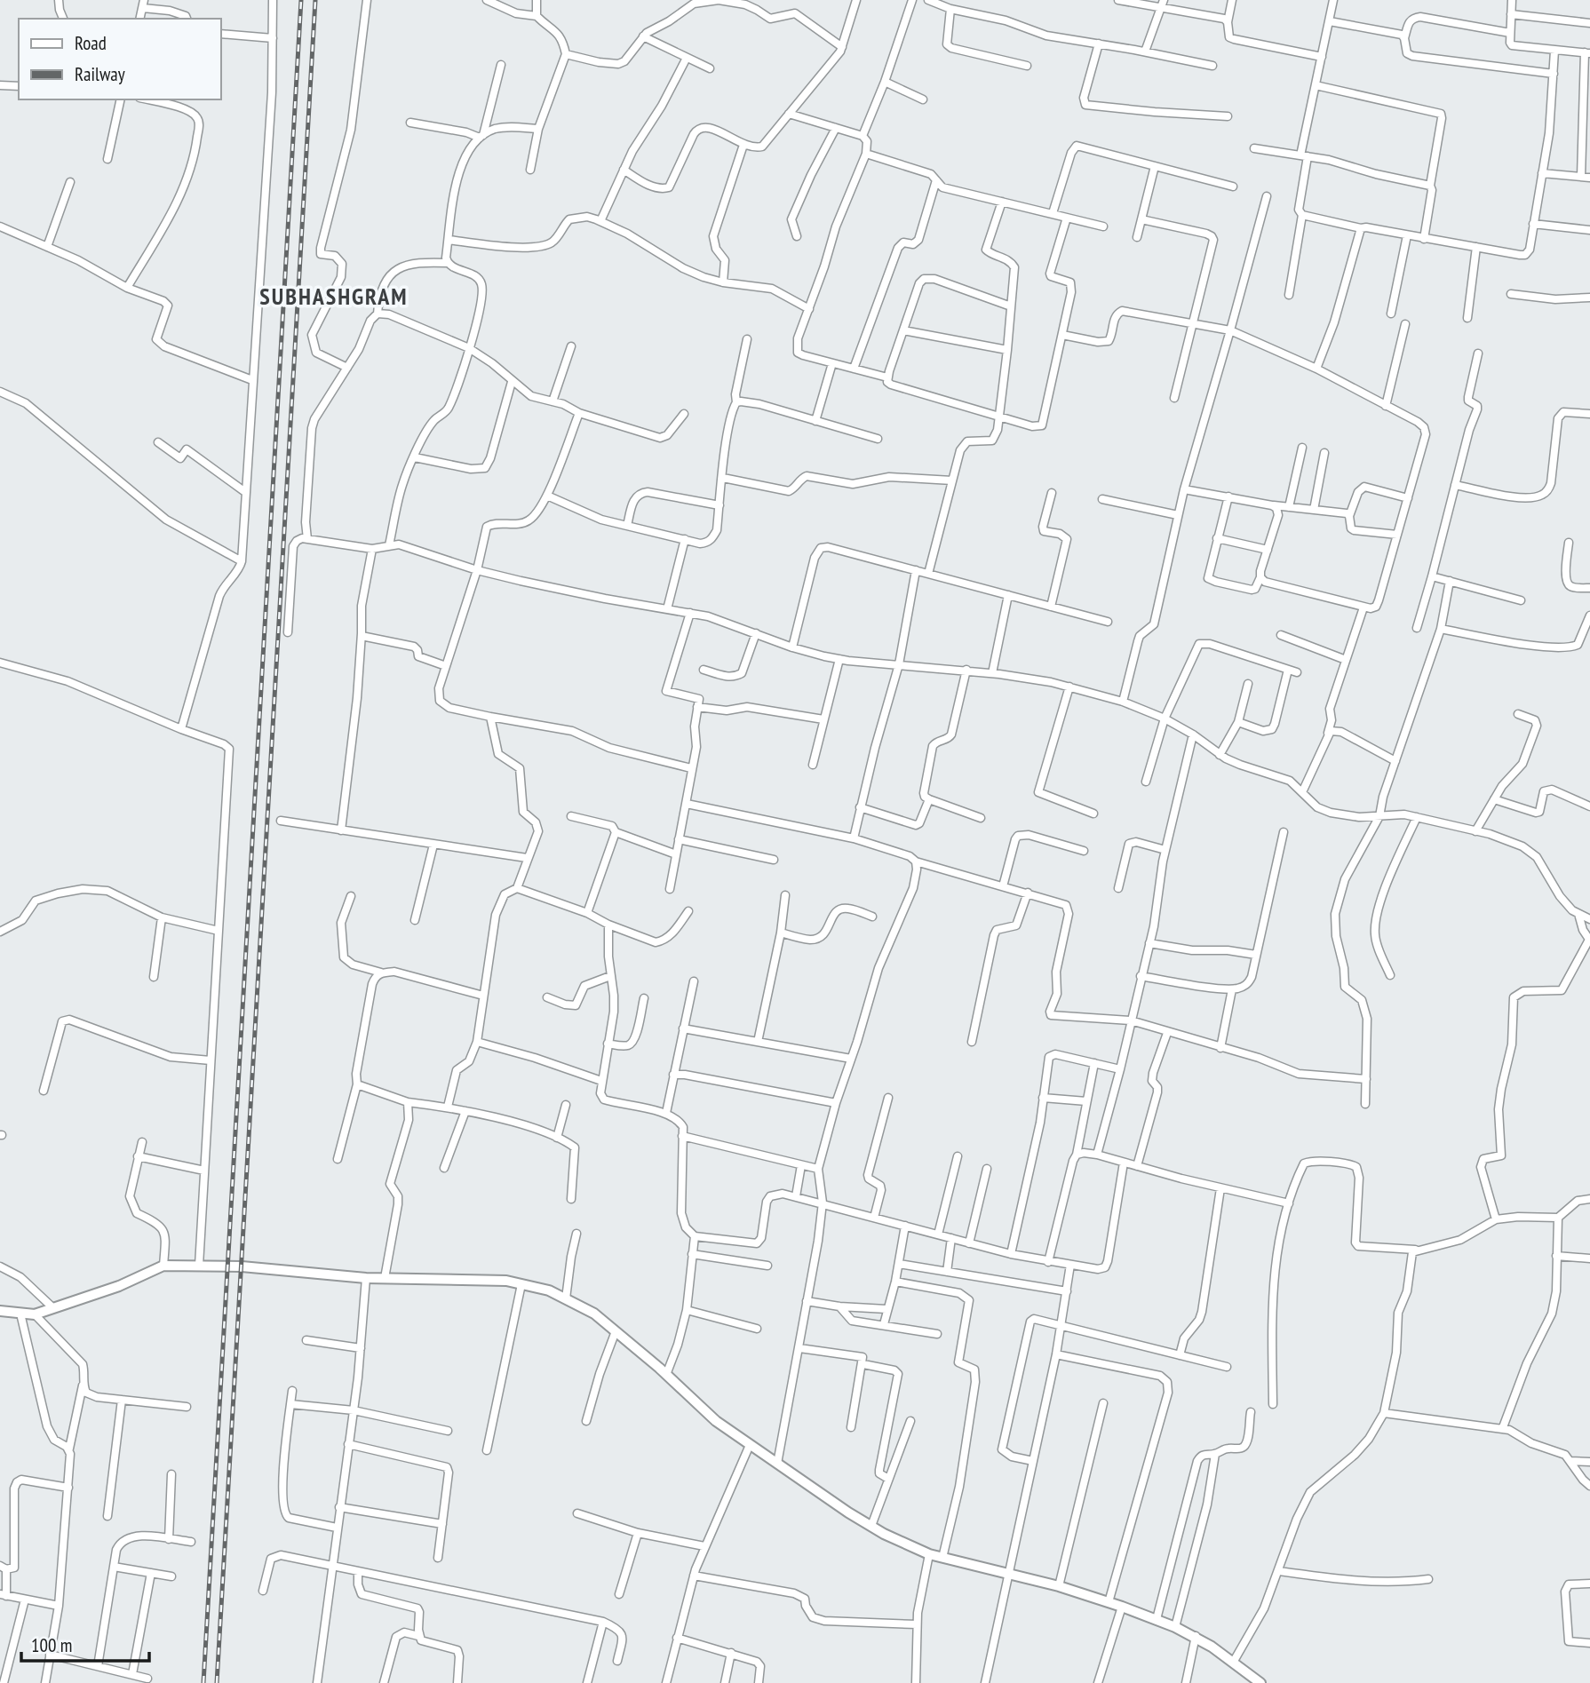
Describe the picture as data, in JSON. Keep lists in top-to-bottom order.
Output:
{
  "districts": ["SUBHASHGRAM"],
  "legend": ["Road", "Railway"],
  "scale_bar": "100 m"
}
